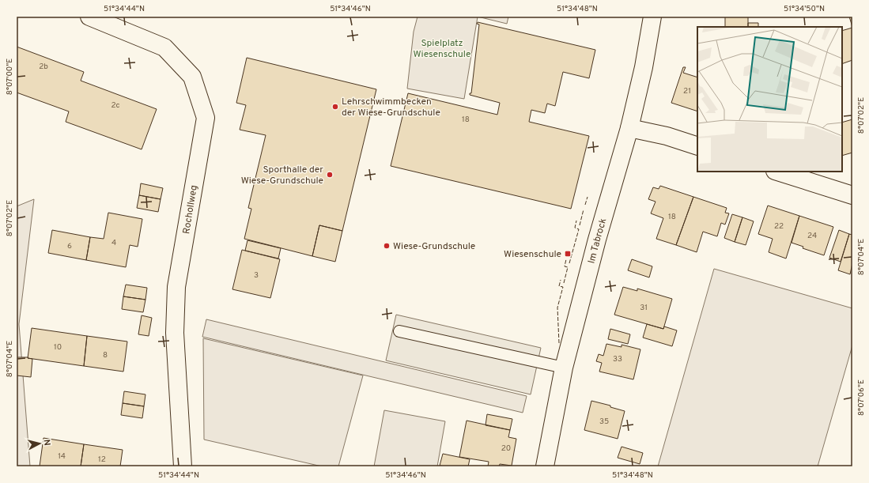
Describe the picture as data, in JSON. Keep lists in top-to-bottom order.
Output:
{
  "streets": {
    "street": ["Rochollweg", "Im Tabrock"]
  },
  "parks": ["Spielplatz Wiesenschule"],
  "places": {
    "other": ["Lehrschwimmbecken der Wiese-Grundschule", "Sporthalle der Wiese-Grundschule", "Wiese-Grundschule"],
    "transit": ["Wiesenschule"]
  },
  "house_numbers": [
    "2b",
    "21",
    "2c",
    "18",
    "18",
    "22",
    "24",
    "4",
    "6",
    "3",
    "31",
    "10",
    "8",
    "33",
    "35",
    "20",
    "14",
    "12"
  ],
  "north": "right",
  "coordinates": [
    "51°34'44\"N",
    "51°34'46\"N",
    "51°34'48\"N",
    "51°34'50\"N",
    "8°07'00\"E",
    "8°07'02\"E",
    "8°07'04\"E",
    "8°07'06\"E"
  ]
}
